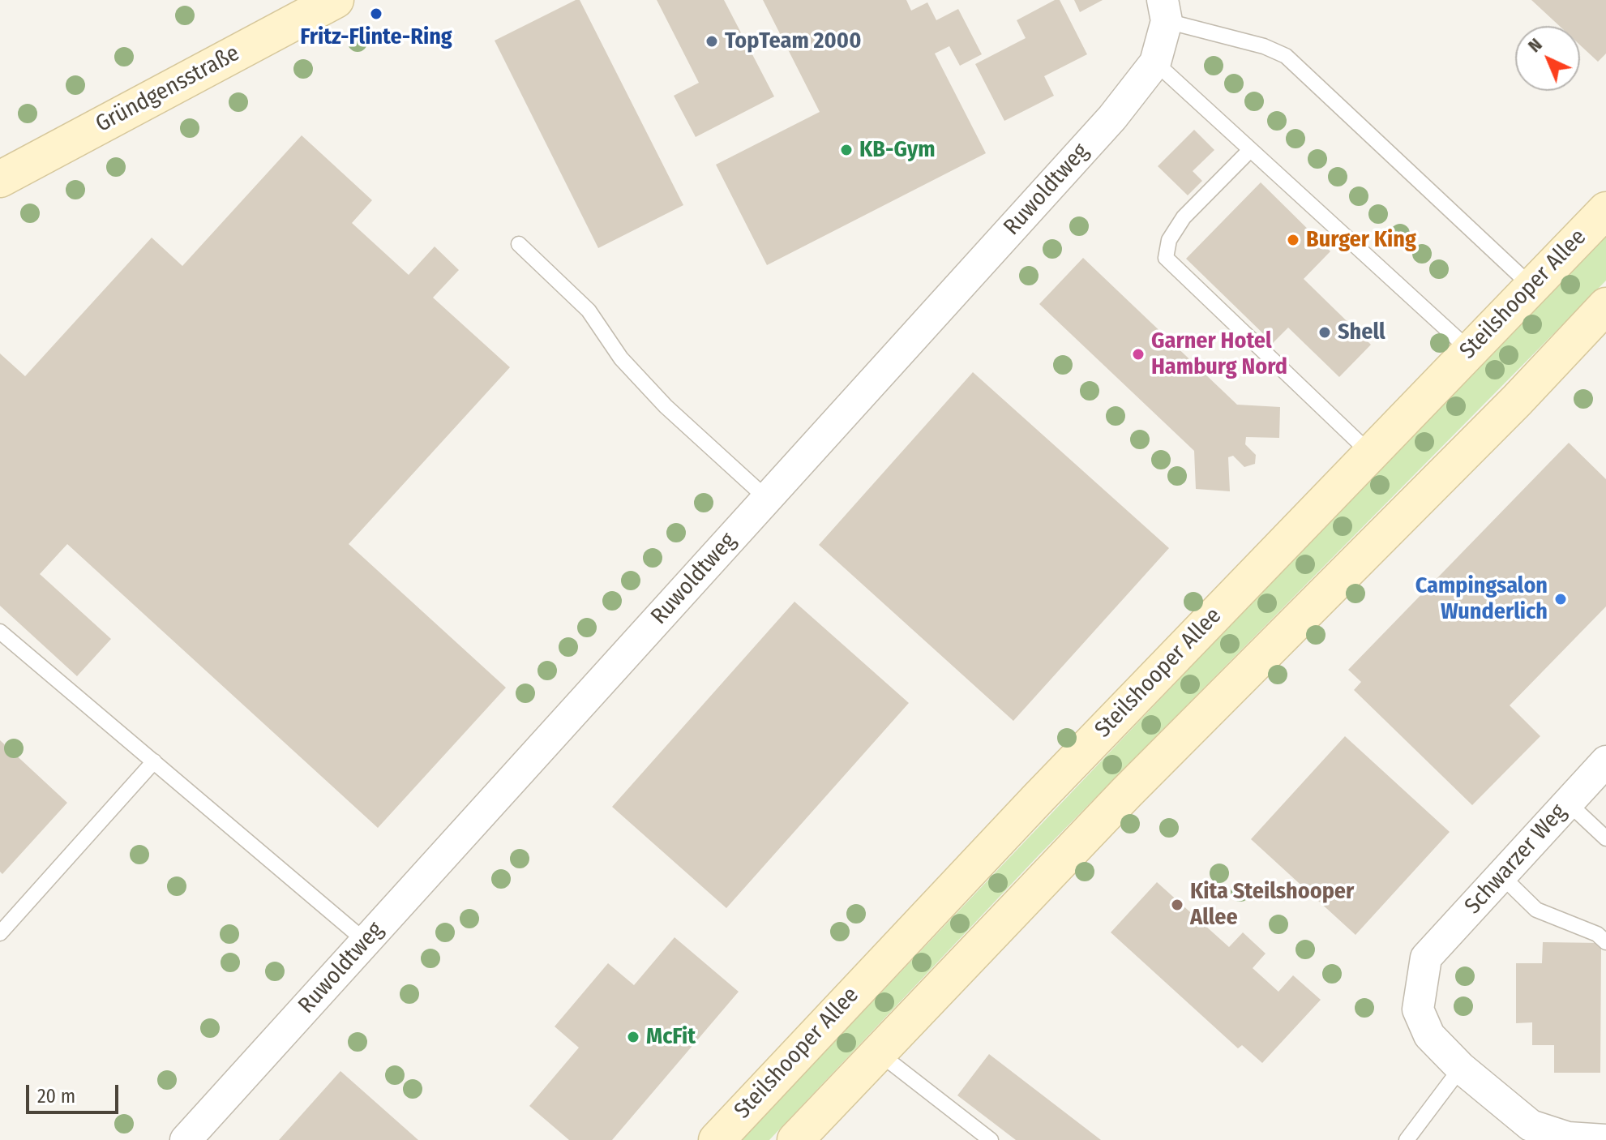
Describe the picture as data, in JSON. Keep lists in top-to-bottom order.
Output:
{
  "streets": {
    "main road": ["Gründgensstraße", "Steilshooper Allee"],
    "street": ["Ruwoldtweg", "Schwarzer Weg"]
  },
  "places": [
    "Fritz-Flinte-Ring",
    "TopTeam 2000",
    "KB-Gym",
    "Burger King",
    "Shell",
    "Garner Hotel Hamburg Nord",
    "Campingsalon Wunderlich",
    "Kita Steilshooper Allee",
    "McFit"
  ],
  "scale_bar": "20 m",
  "north": "top left"
}
